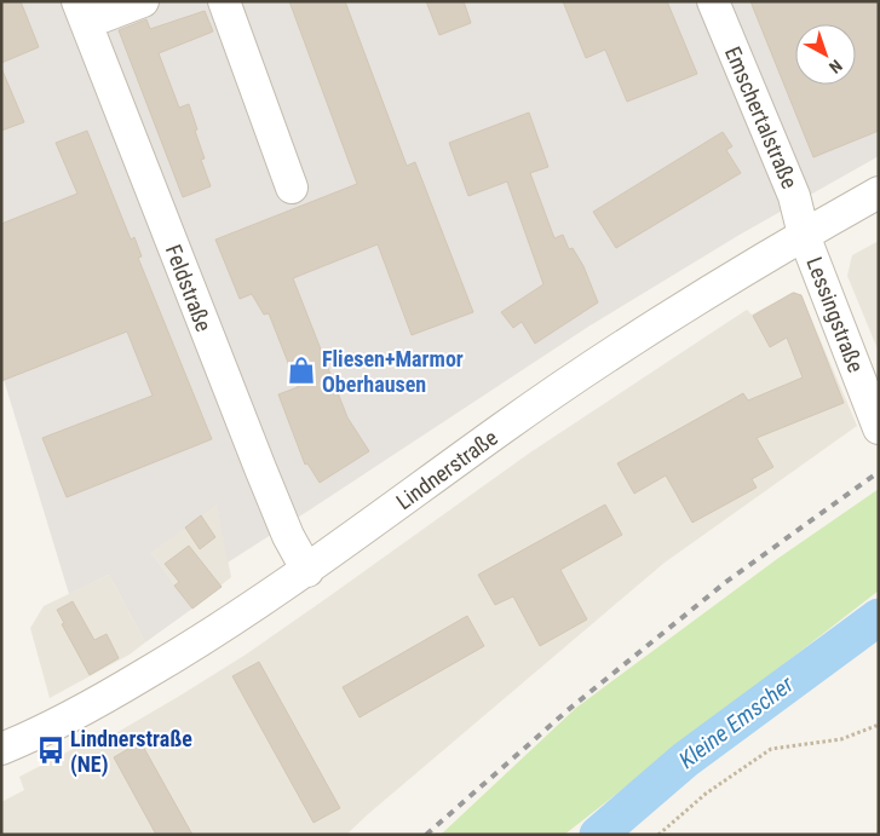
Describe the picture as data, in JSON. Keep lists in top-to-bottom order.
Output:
{
  "streets": {
    "street": [
      "Emschertalstraße",
      "Feldstraße",
      "Lessingstraße",
      "Lindnerstraße"
    ]
  },
  "crossings": [
    ["Emschertalstraße", "Lessingstraße"],
    ["Emschertalstraße", "Lindnerstraße"],
    ["Feldstraße", "Lindnerstraße"],
    ["Lessingstraße", "Lindnerstraße"]
  ],
  "water": ["Kleine Emscher"],
  "places": {
    "shop": ["Fliesen+Marmor Oberhausen"],
    "bus stop": ["Lindnerstraße (NE)"]
  },
  "north": "bottom right"
}
